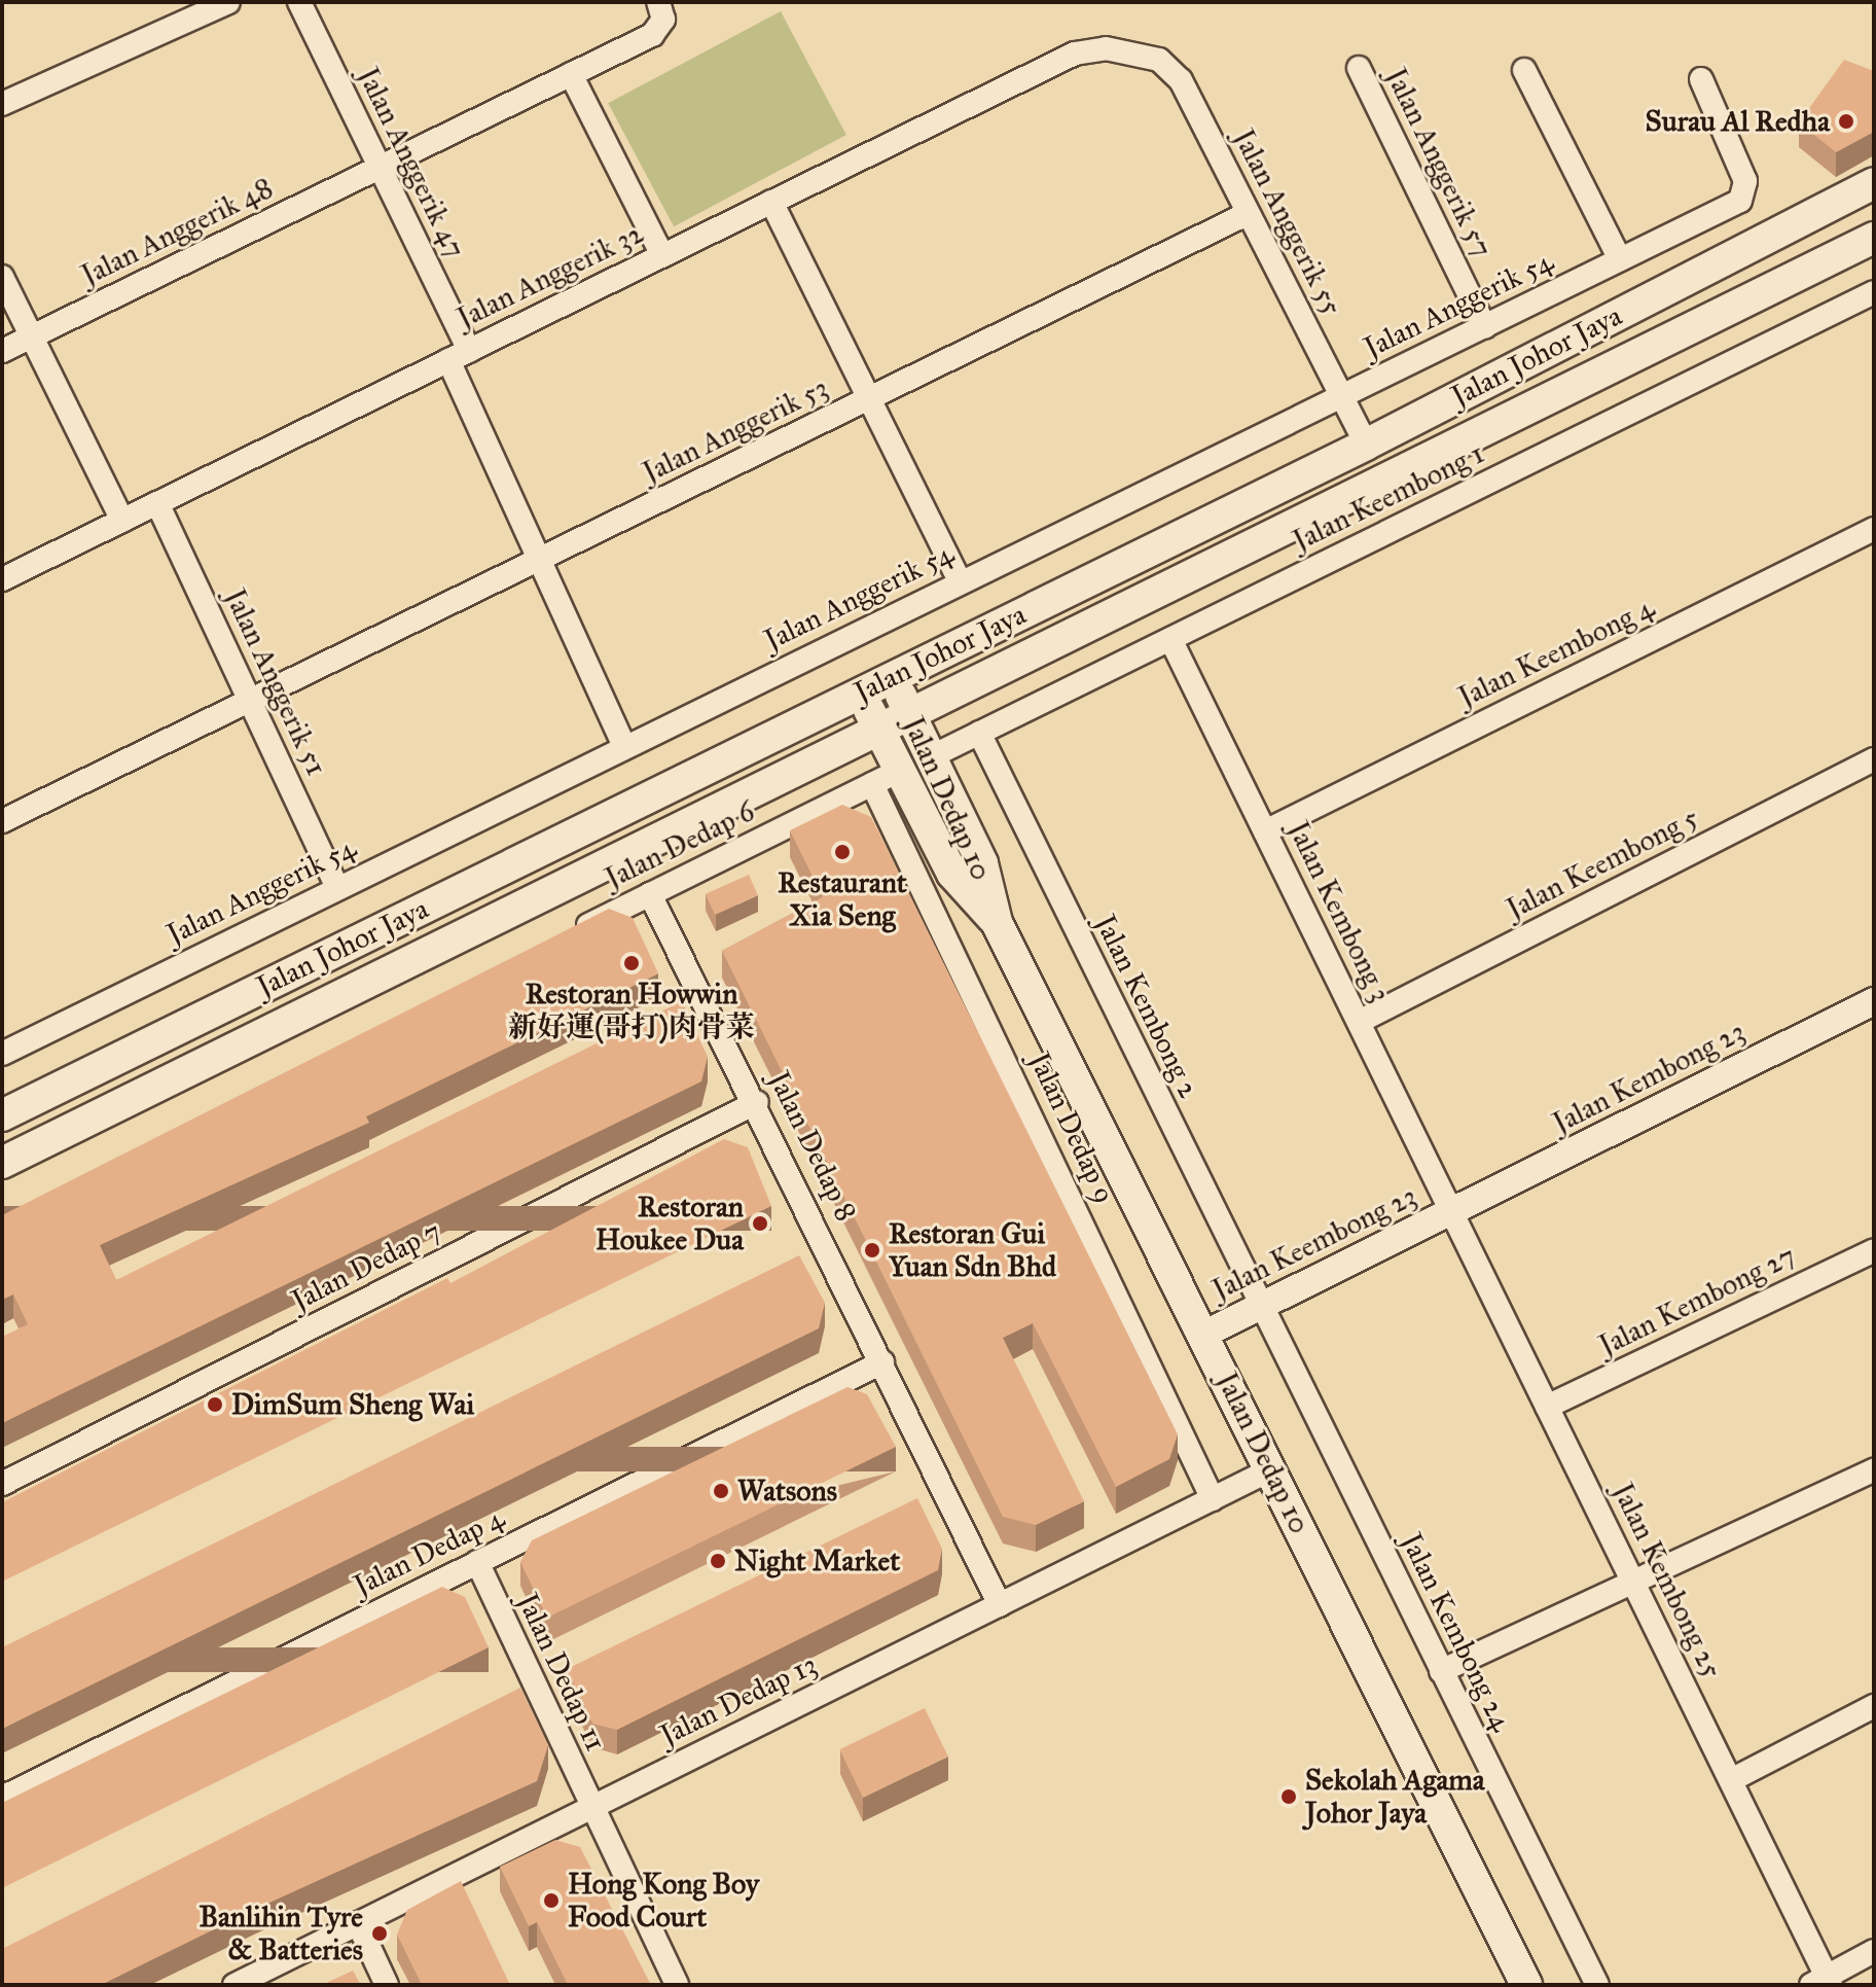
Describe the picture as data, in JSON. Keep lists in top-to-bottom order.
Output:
{
  "streets": {
    "main road": ["Jalan Johor Jaya", "Jalan Dedap 10"],
    "street": [
      "Jalan Anggerik 47",
      "Jalan Anggerik 57",
      "Jalan Anggerik 55",
      "Jalan Anggerik 48",
      "Jalan Anggerik 32",
      "Jalan Anggerik 54",
      "Jalan Anggerik 53",
      "Jalan Keembong 1",
      "Jalan Keembong 4",
      "Jalan Anggerik 51",
      "Jalan Dedap 6",
      "Jalan Keembong 5",
      "Jalan Kembong 3",
      "Jalan Kembong 2",
      "Jalan Kembong 23",
      "Jalan Dedap 9",
      "Jalan Dedap 8",
      "Jalan Keembong 23",
      "Jalan Dedap 7",
      "Jalan Kembong 27",
      "Jalan Dedap 4",
      "Jalan Kembong 25",
      "Jalan Kembong 24",
      "Jalan Dedap 11",
      "Jalan Dedap 13"
    ]
  },
  "crossings": [
    ["Jalan Anggerik 47", "Jalan Anggerik 48"],
    ["Jalan Anggerik 47", "Jalan Anggerik 32"],
    ["Jalan Anggerik 47", "Jalan Anggerik 54"],
    ["Jalan Anggerik 47", "Jalan Anggerik 53"],
    ["Jalan Anggerik 57", "Jalan Anggerik 54"],
    ["Jalan Anggerik 55", "Jalan Anggerik 32"],
    ["Jalan Anggerik 55", "Jalan Anggerik 54"],
    ["Jalan Anggerik 55", "Jalan Johor Jaya"],
    ["Jalan Anggerik 55", "Jalan Anggerik 53"],
    ["Jalan Anggerik 32", "Jalan Anggerik 51"],
    ["Jalan Anggerik 54", "Jalan Anggerik 51"],
    ["Jalan Johor Jaya", "Jalan Dedap 10"],
    ["Jalan Anggerik 53", "Jalan Anggerik 51"],
    ["Jalan Keembong 1", "Jalan Dedap 10"],
    ["Jalan Keembong 1", "Jalan Kembong 3"],
    ["Jalan Keembong 1", "Jalan Kembong 2"],
    ["Jalan Keembong 4", "Jalan Kembong 3"],
    ["Jalan Dedap 10", "Jalan Dedap 6"],
    ["Jalan Dedap 10", "Jalan Dedap 9"],
    ["Jalan Dedap 10", "Jalan Keembong 23"],
    ["Jalan Dedap 10", "Jalan Dedap 13"],
    ["Jalan Dedap 6", "Jalan Dedap 9"],
    ["Jalan Dedap 6", "Jalan Dedap 8"],
    ["Jalan Keembong 5", "Jalan Kembong 3"],
    ["Jalan Kembong 3", "Jalan Kembong 23"],
    ["Jalan Kembong 3", "Jalan Keembong 23"],
    ["Jalan Kembong 3", "Jalan Kembong 25"],
    ["Jalan Kembong 2", "Jalan Keembong 23"],
    ["Jalan Kembong 2", "Jalan Kembong 24"],
    ["Jalan Kembong 23", "Jalan Keembong 23"],
    ["Jalan Kembong 23", "Jalan Kembong 25"],
    ["Jalan Dedap 9", "Jalan Dedap 13"],
    ["Jalan Dedap 8", "Jalan Dedap 7"],
    ["Jalan Dedap 8", "Jalan Dedap 4"],
    ["Jalan Dedap 8", "Jalan Dedap 13"],
    ["Jalan Keembong 23", "Jalan Kembong 25"],
    ["Jalan Keembong 23", "Jalan Kembong 24"],
    ["Jalan Kembong 27", "Jalan Kembong 25"],
    ["Jalan Dedap 4", "Jalan Dedap 11"],
    ["Jalan Dedap 11", "Jalan Dedap 13"]
  ],
  "places": [
    "Surau Al Redha",
    "Restaurant Xia Seng",
    "Restoran Howwin 新好運(哥打)肉骨菜",
    "Restoran Houkee Dua",
    "Restoran Gui Yuan Sdn Bhd",
    "DimSum Sheng Wai",
    "Watsons",
    "Night Market",
    "Sekolah Agama Johor Jaya",
    "Hong Kong Boy Food Court",
    "Banlihin Tyre & Batteries"
  ]
}
